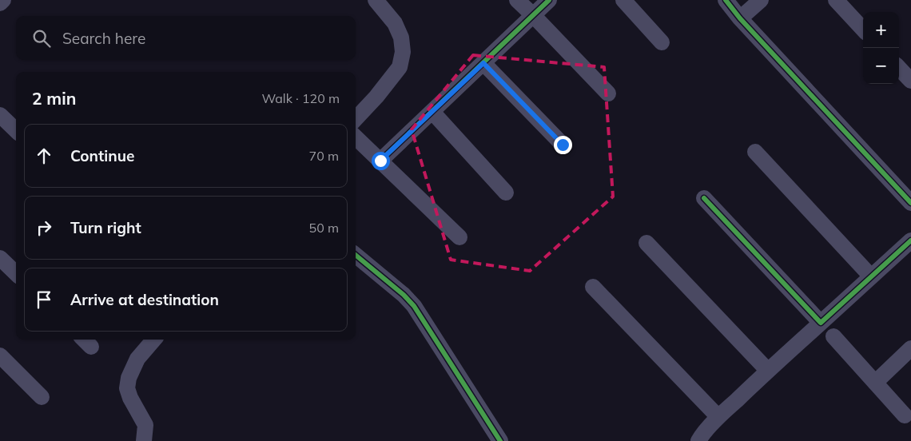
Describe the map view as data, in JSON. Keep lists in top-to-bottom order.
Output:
{
  "page": {
    "map_buttons": ["+", "−"],
    "search": "Search here",
    "heading": ["2 min", "Walk · 120 m"],
    "list": [
      ["Continue", "70 m"],
      ["Turn right", "50 m"],
      "Arrive at destination"
    ]
  }
}
